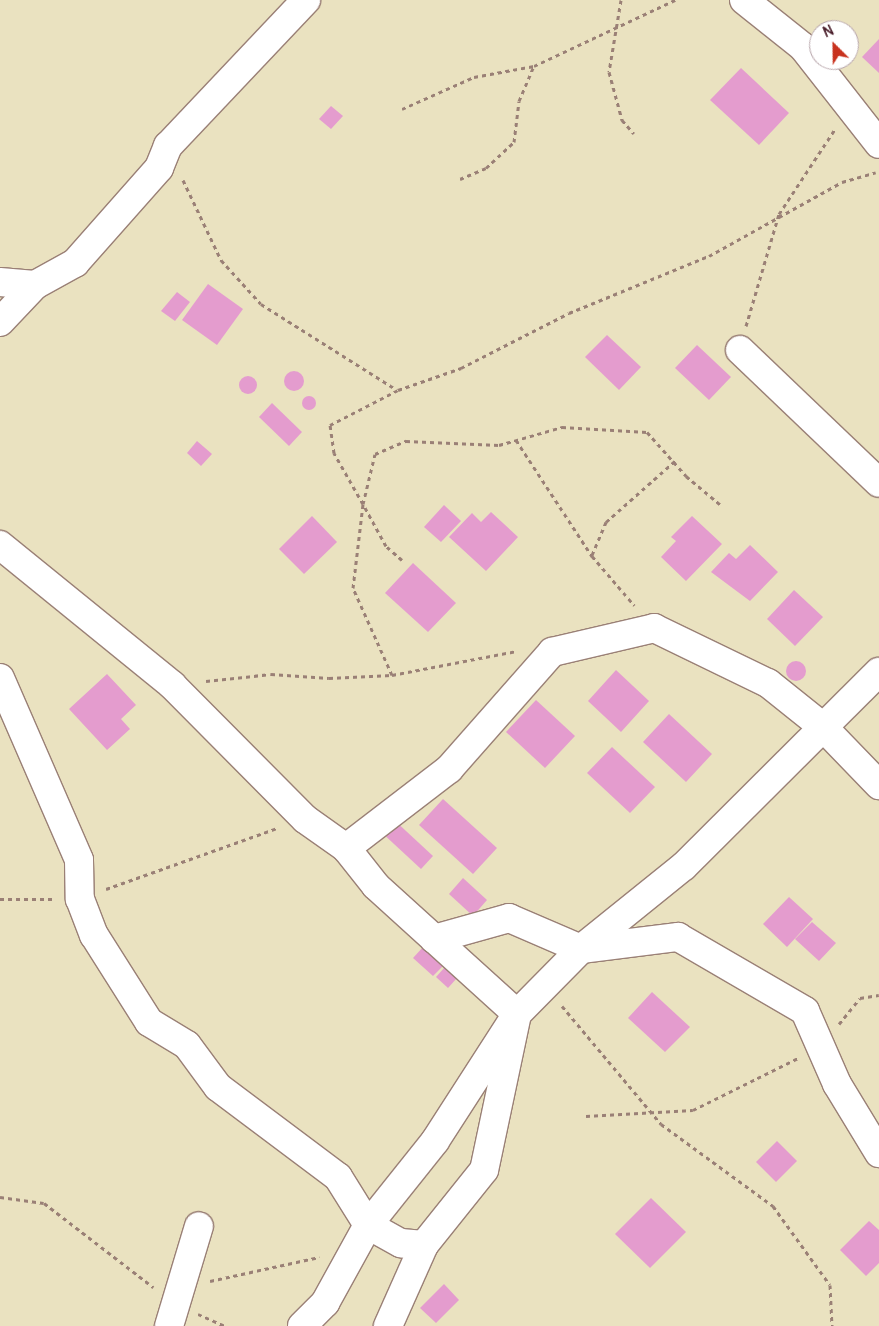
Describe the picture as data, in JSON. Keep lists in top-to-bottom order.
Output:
{
  "north": "top left"
}
